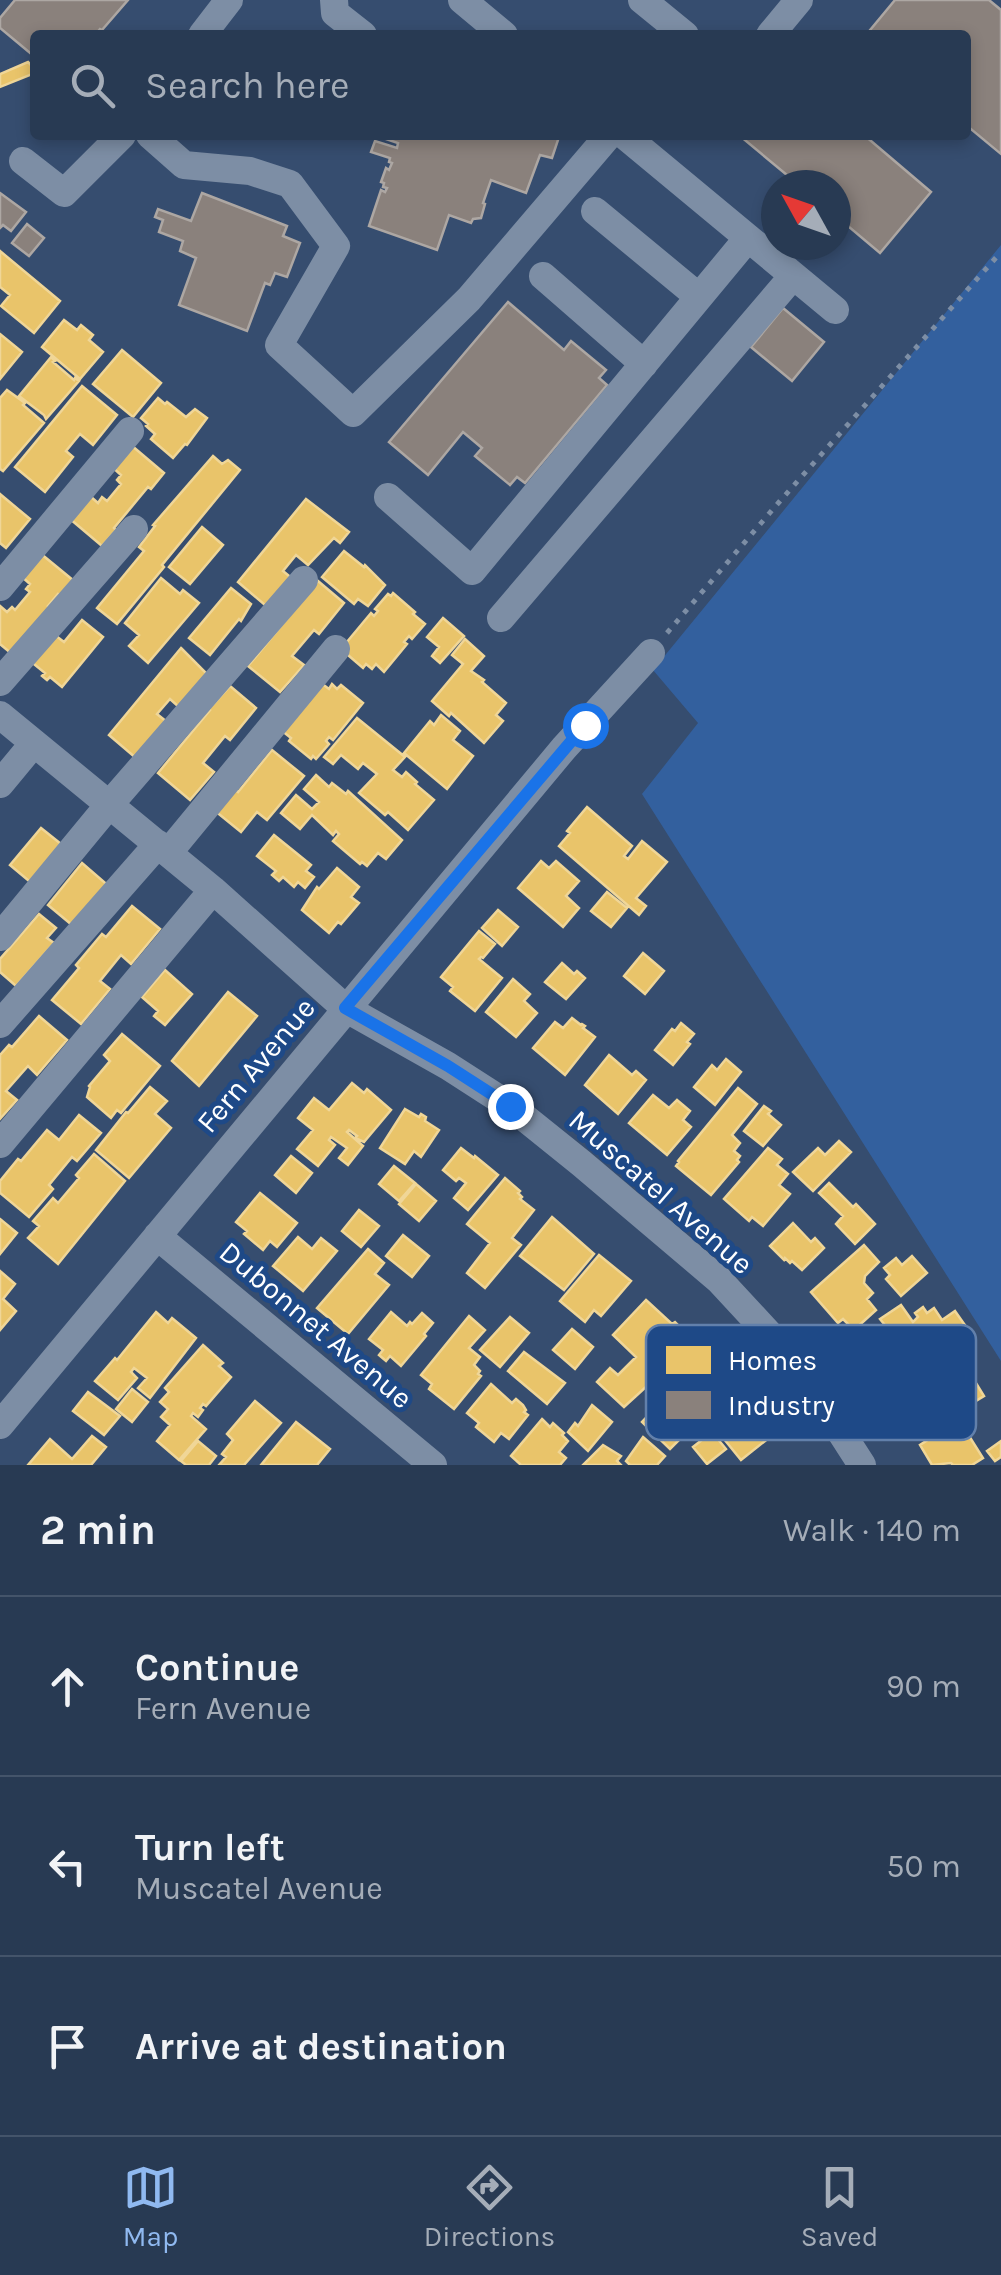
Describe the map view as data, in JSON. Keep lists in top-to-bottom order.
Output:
{
  "streets": {
    "street": ["Fern Avenue", "Muscatel Avenue", "Dubonnet Avenue"]
  },
  "crossings": [
    ["Fern Avenue", "Muscatel Avenue"],
    ["Fern Avenue", "Dubonnet Avenue"]
  ],
  "legend": ["Homes", "Industry"],
  "north": "top left",
  "page": {
    "search": "Search here",
    "heading": ["2 min", "Walk · 140 m"],
    "list": [
      ["Continue", "Fern Avenue", "90 m"],
      ["Turn left", "Muscatel Avenue", "50 m"],
      "Arrive at destination"
    ],
    "nav": ["Map", "Directions", "Saved"]
  }
}
